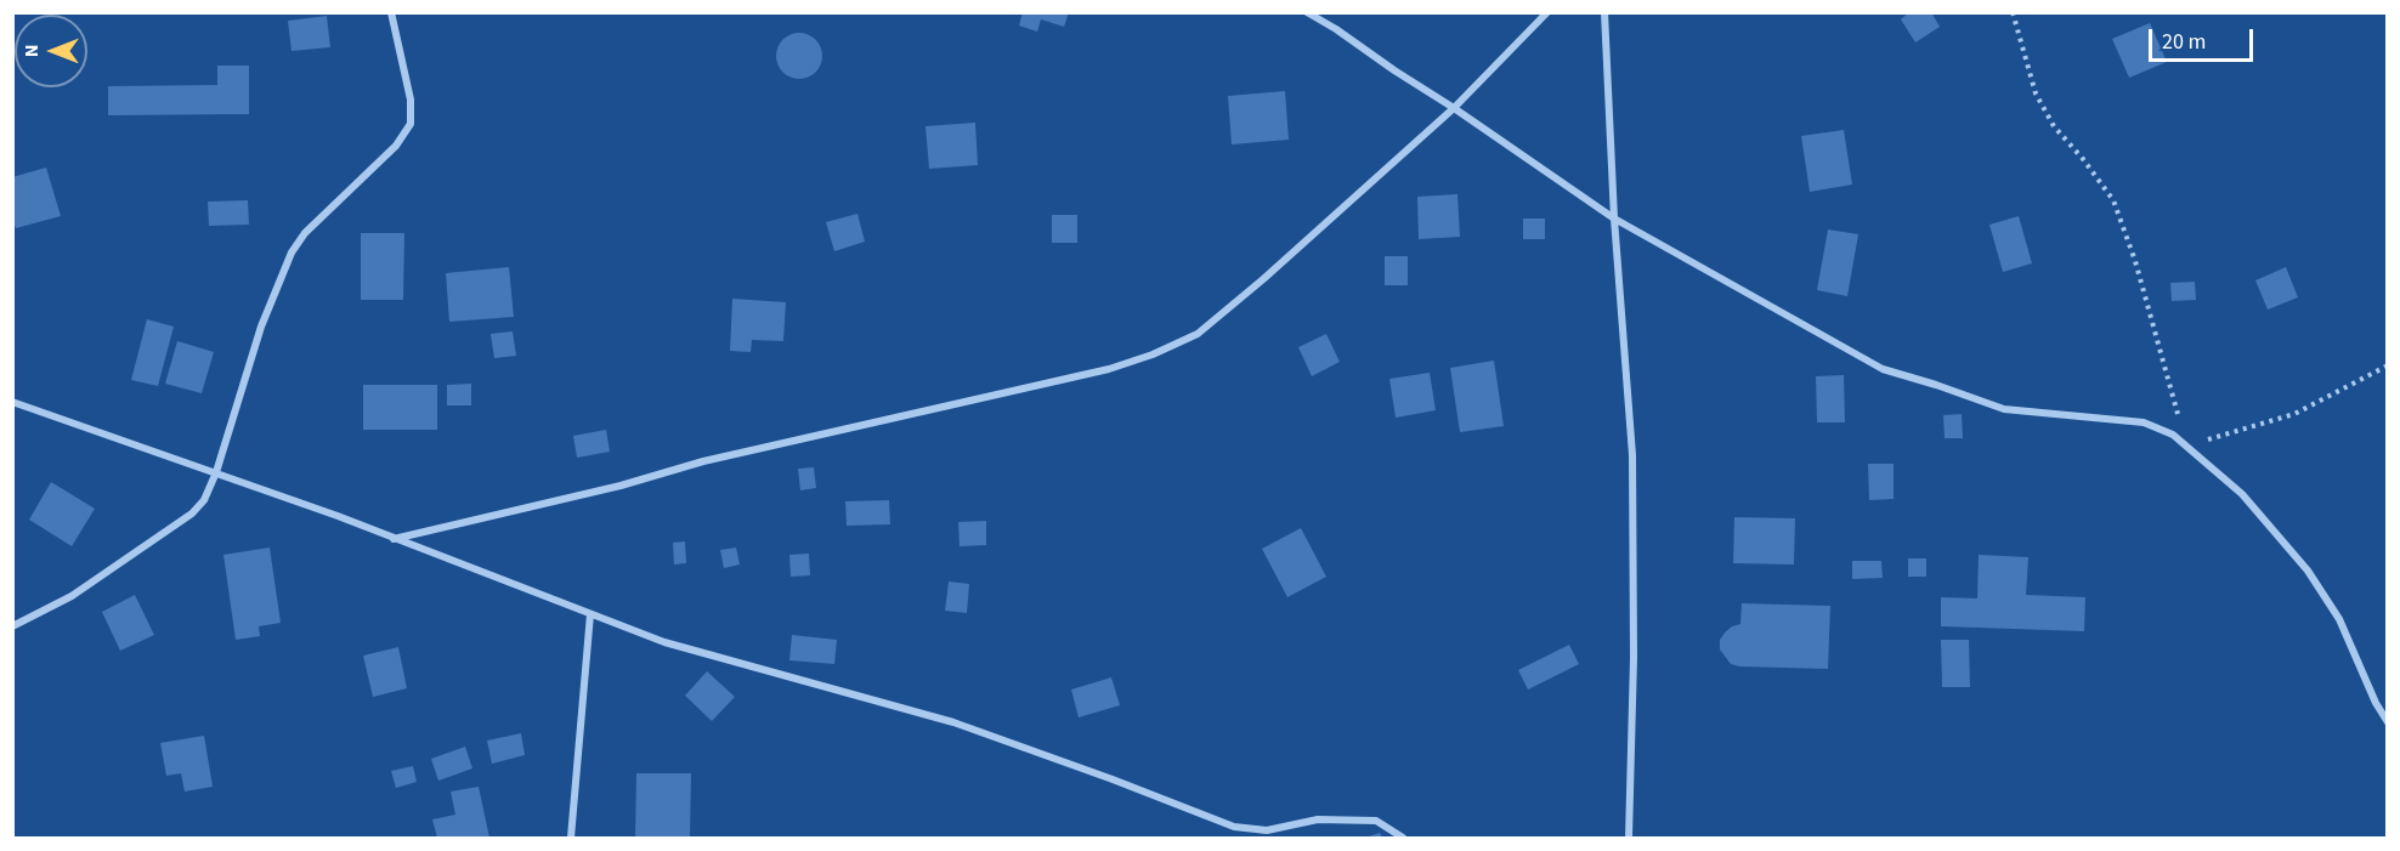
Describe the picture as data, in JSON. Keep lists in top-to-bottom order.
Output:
{
  "scale_bar": "20 m",
  "north": "left"
}
